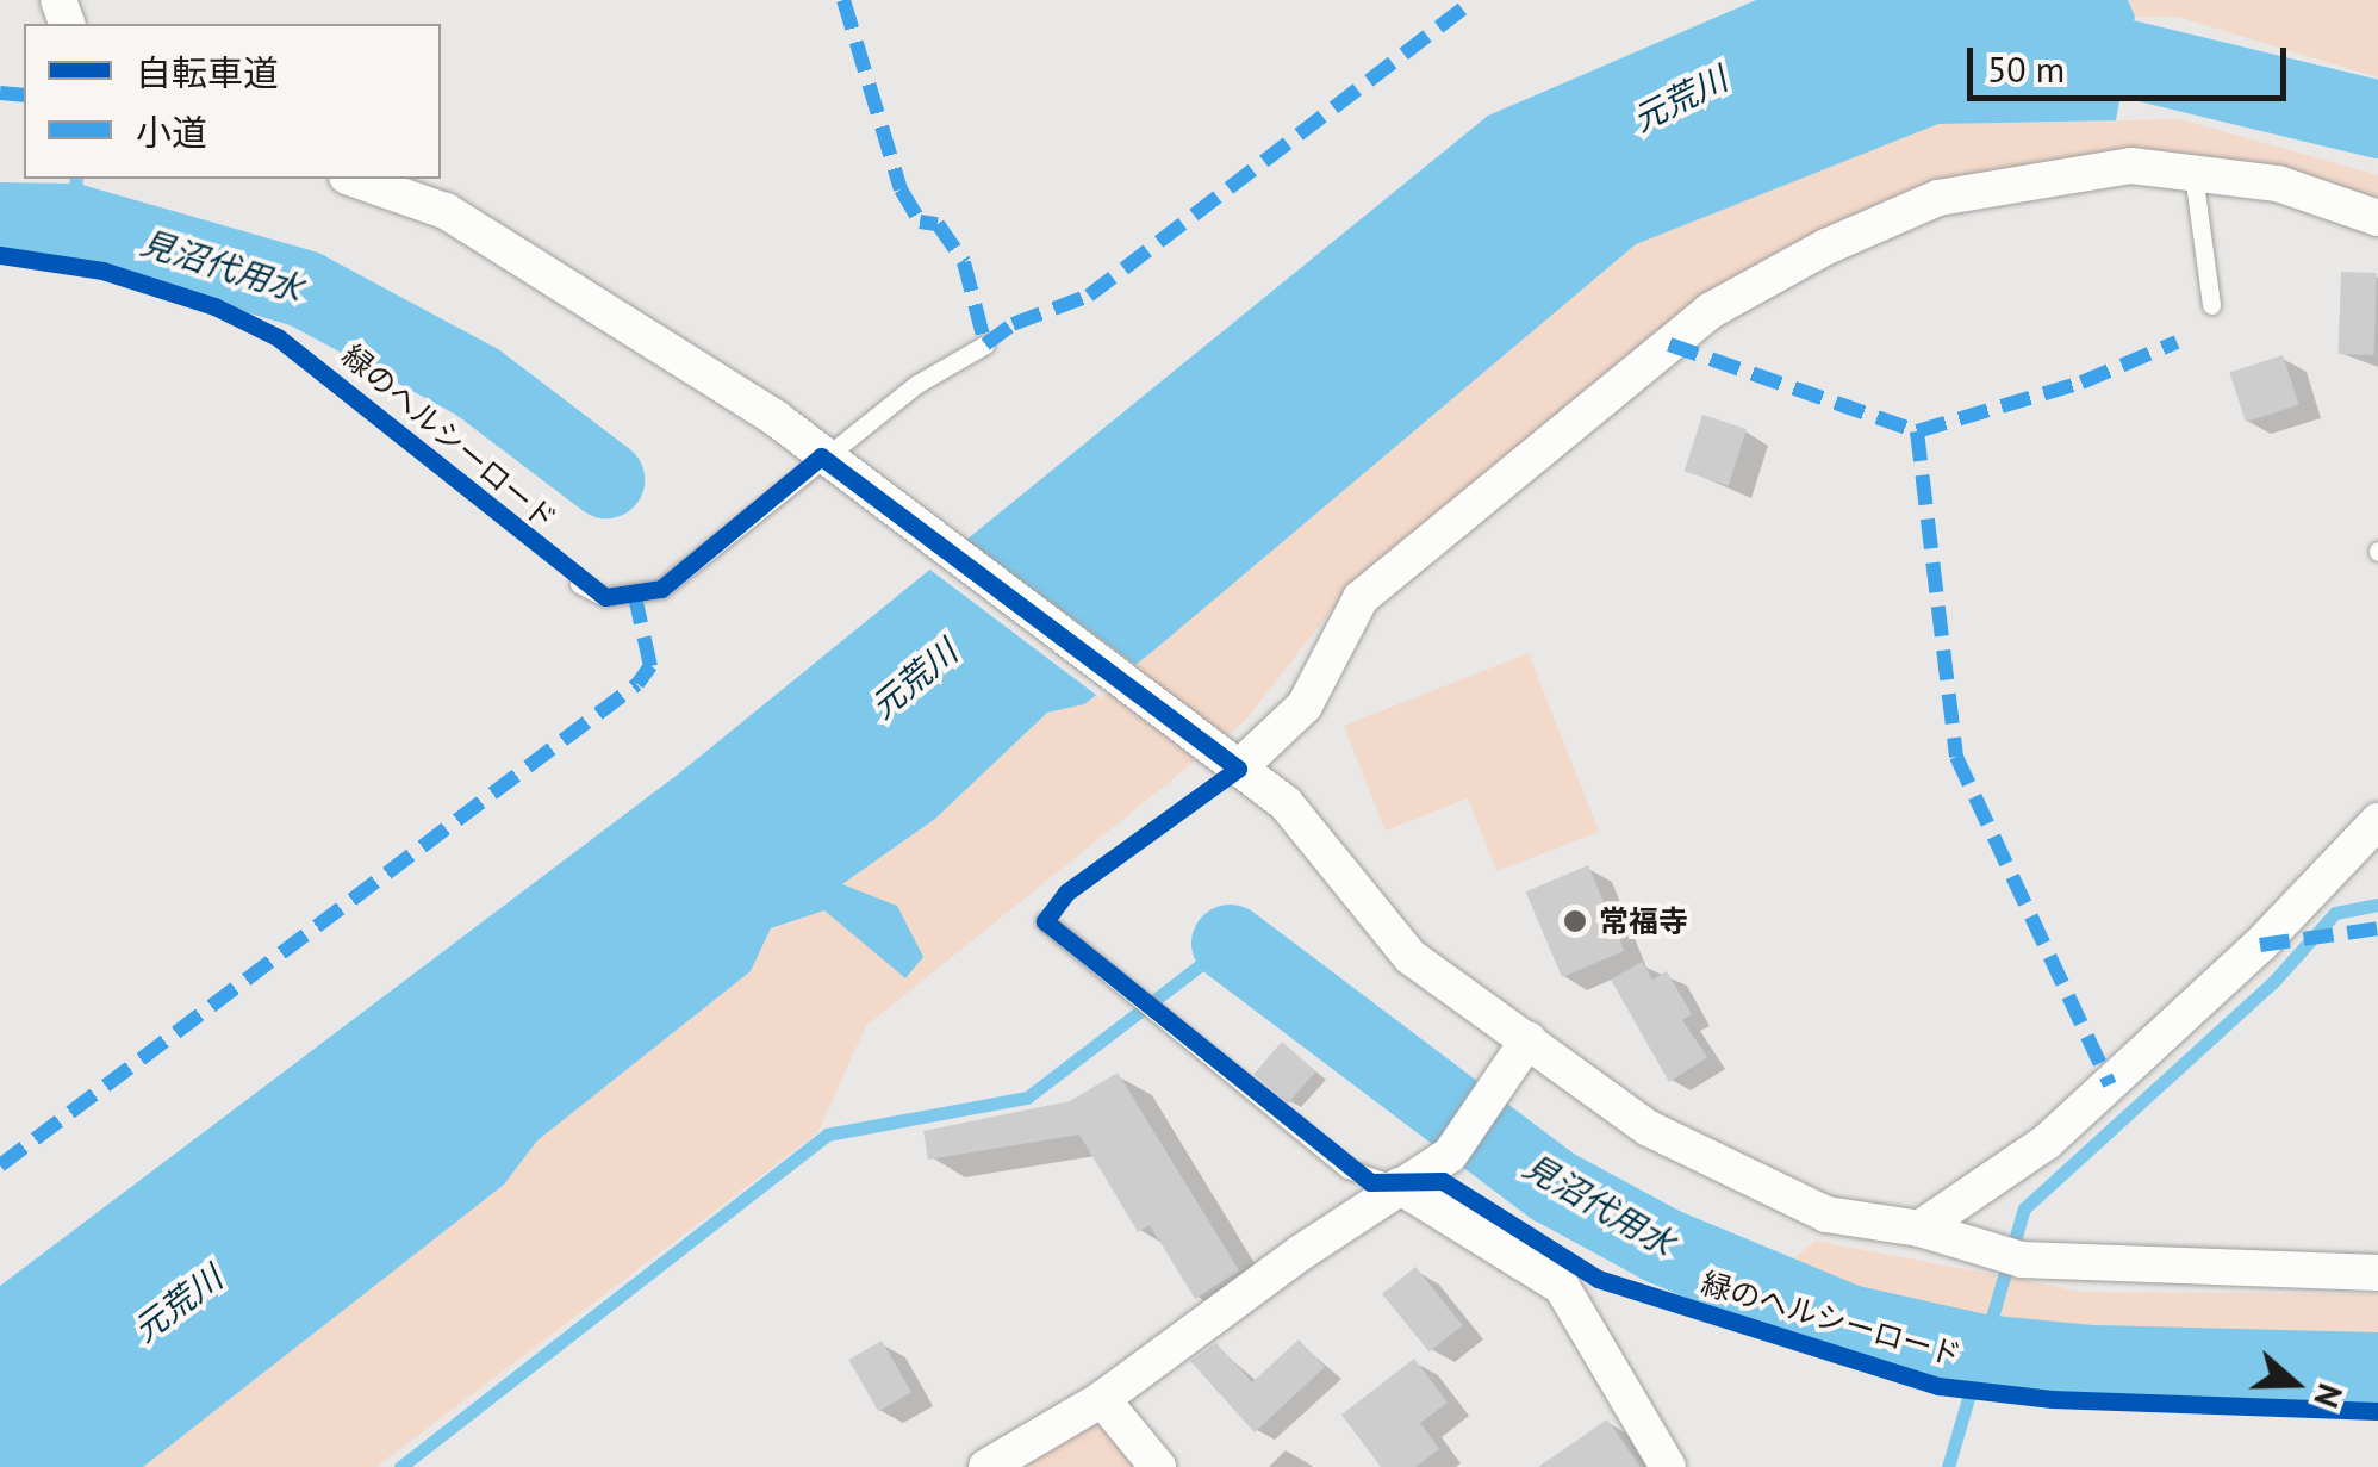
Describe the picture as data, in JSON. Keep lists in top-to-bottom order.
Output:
{
  "streets": {
    "cycle path": ["緑のヘルシーロード"]
  },
  "water": ["元荒川", "見沼代用水"],
  "places": ["常福寺"],
  "legend": ["自転車道", "小道"],
  "scale_bar": "50 m",
  "north": "right"
}
